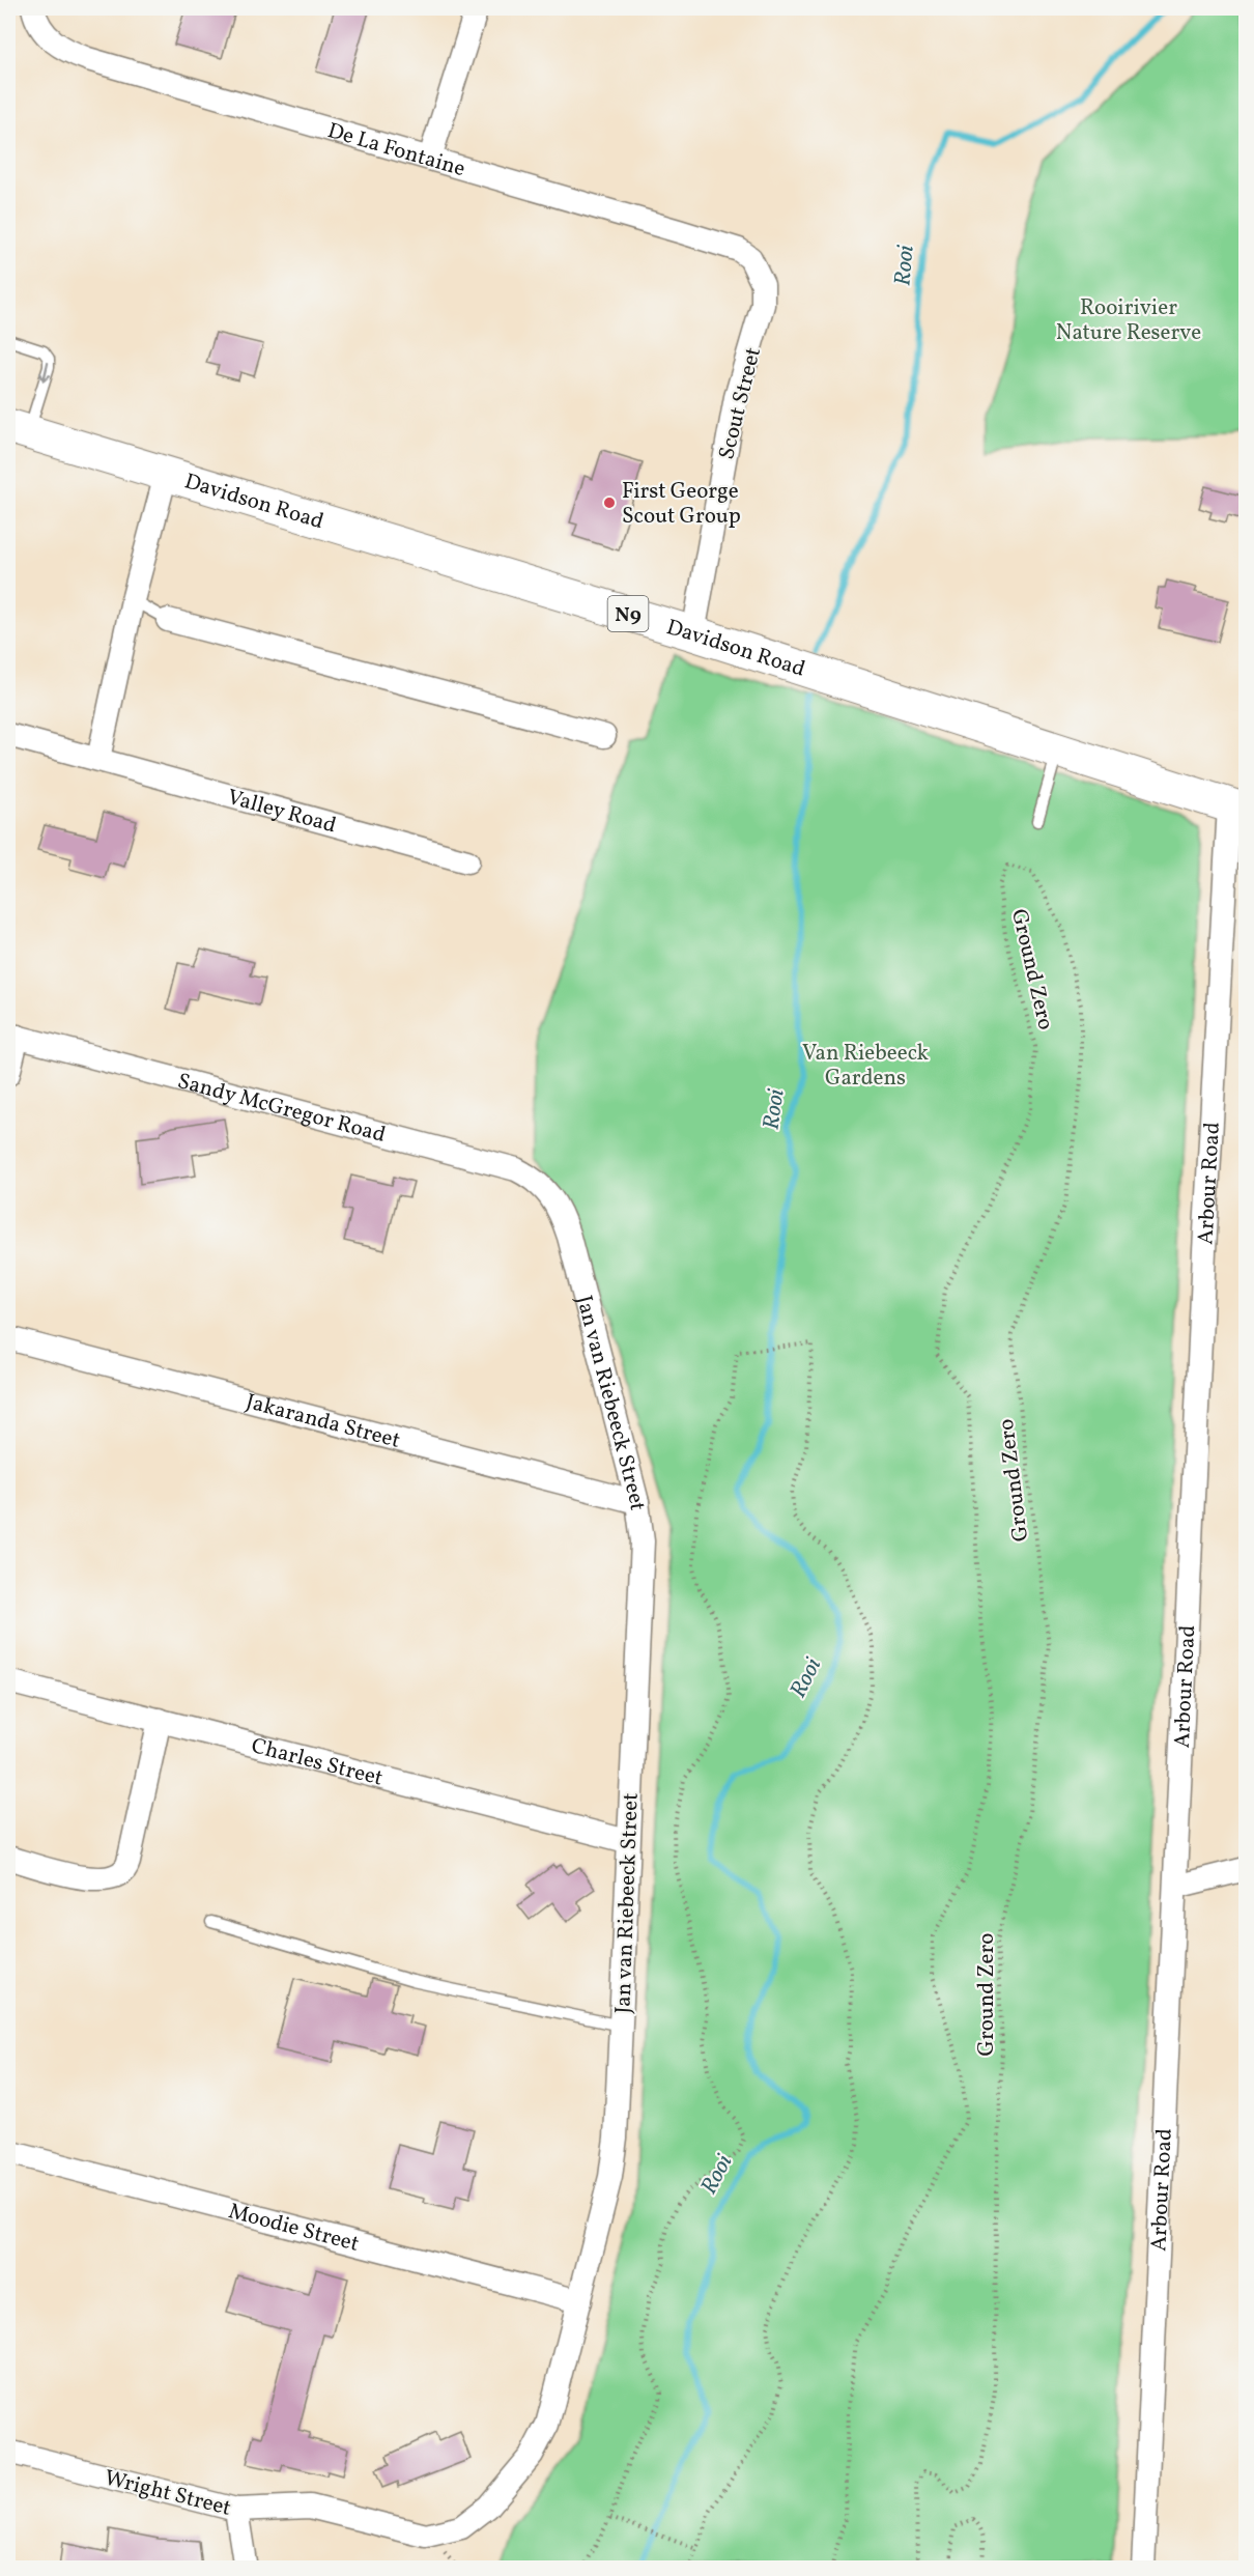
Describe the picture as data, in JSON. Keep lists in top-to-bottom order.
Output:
{
  "streets": {
    "highway": ["Davidson Road", "N9"],
    "street": [
      "De La Fontaine",
      "Scout Street",
      "Valley Road",
      "Sandy McGregor Road",
      "Arbour Road",
      "Jan van Riebeeck Street",
      "Jakaranda Street",
      "Charles Street",
      "Moodie Street",
      "Wright Street"
    ],
    "path": ["Ground Zero"]
  },
  "crossings": [
    ["De La Fontaine", "Scout Street"],
    ["Scout Street", "Davidson Road"],
    ["Davidson Road", "Arbour Road"],
    ["Sandy McGregor Road", "Jan van Riebeeck Street"],
    ["Jan van Riebeeck Street", "Jakaranda Street"],
    ["Jan van Riebeeck Street", "Charles Street"],
    ["Jan van Riebeeck Street", "Moodie Street"],
    ["Jan van Riebeeck Street", "Wright Street"]
  ],
  "water": ["Rooi"],
  "parks": ["Rooirivier Nature Reserve", "Van Riebeeck Gardens"],
  "places": ["First George Scout Group"]
}
